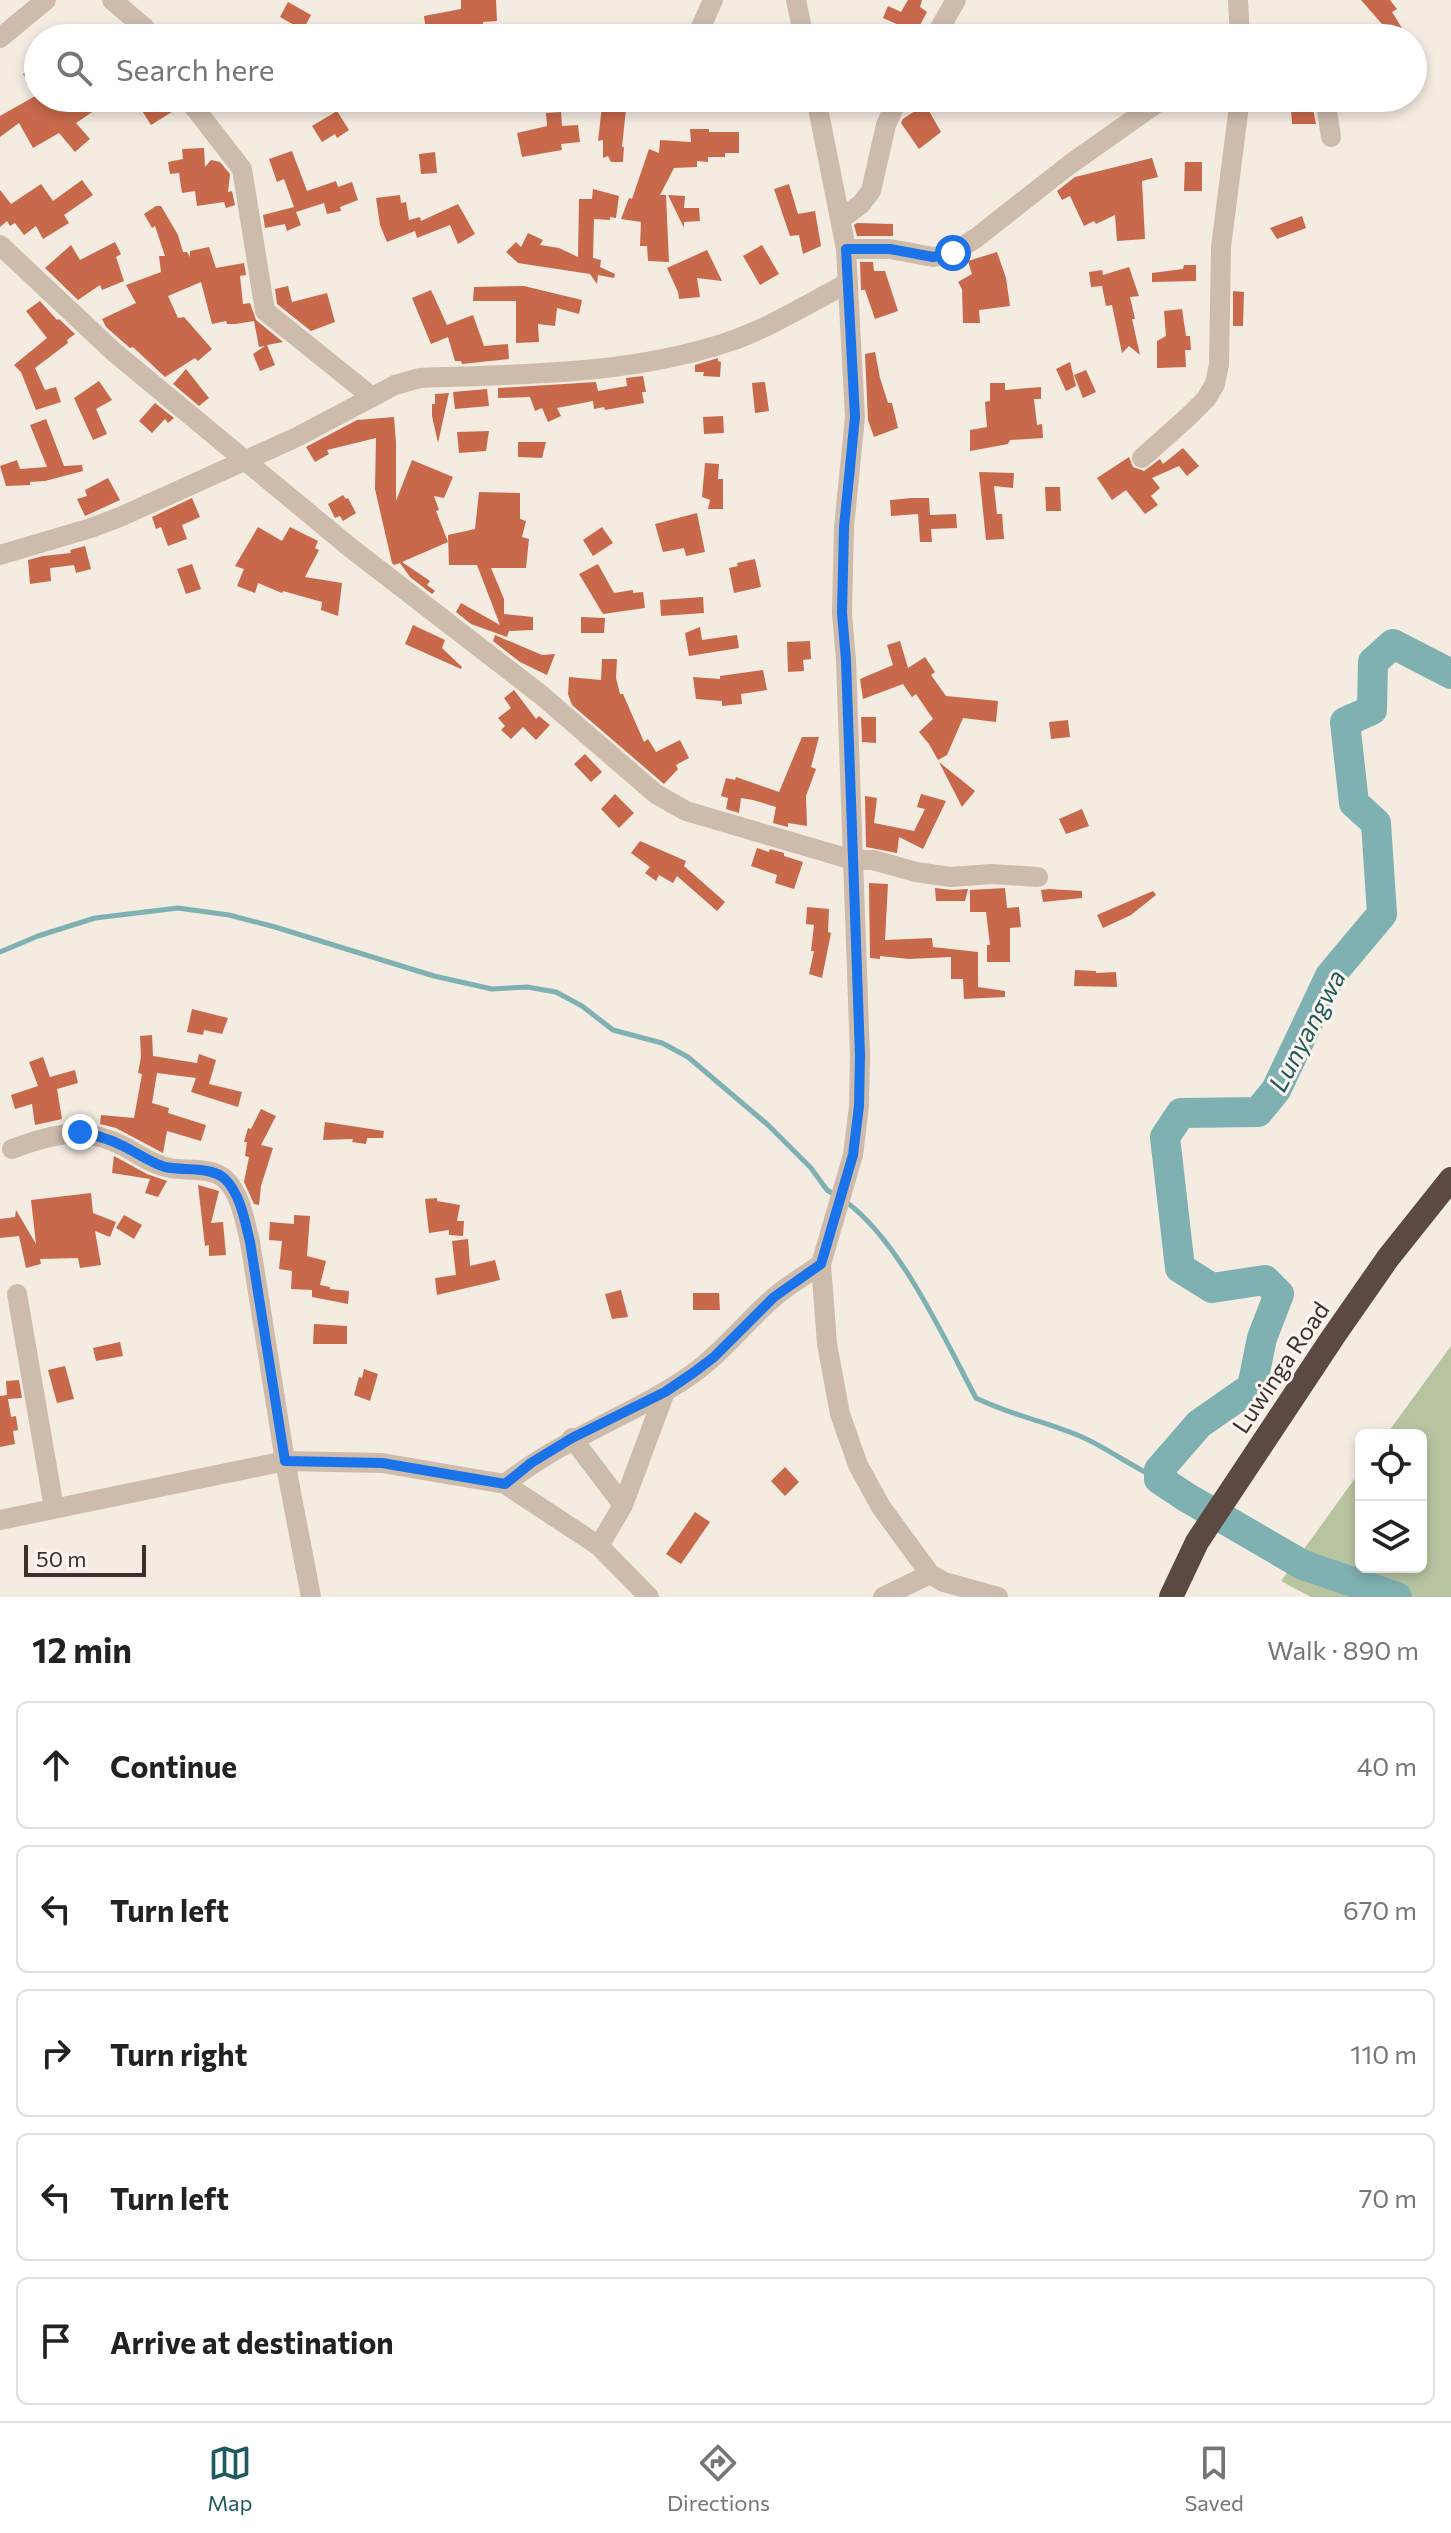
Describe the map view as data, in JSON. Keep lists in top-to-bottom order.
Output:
{
  "streets": {
    "highway": ["Luwinga Road"]
  },
  "water": ["Lunyangwa"],
  "scale_bar": "50 m",
  "page": {
    "search": "Search here",
    "scale": "50 m",
    "heading": ["12 min", "Walk · 890 m"],
    "list": [
      ["Continue", "40 m"],
      ["Turn left", "670 m"],
      ["Turn right", "110 m"],
      ["Turn left", "70 m"],
      "Arrive at destination"
    ],
    "nav": ["Map", "Directions", "Saved"]
  }
}
